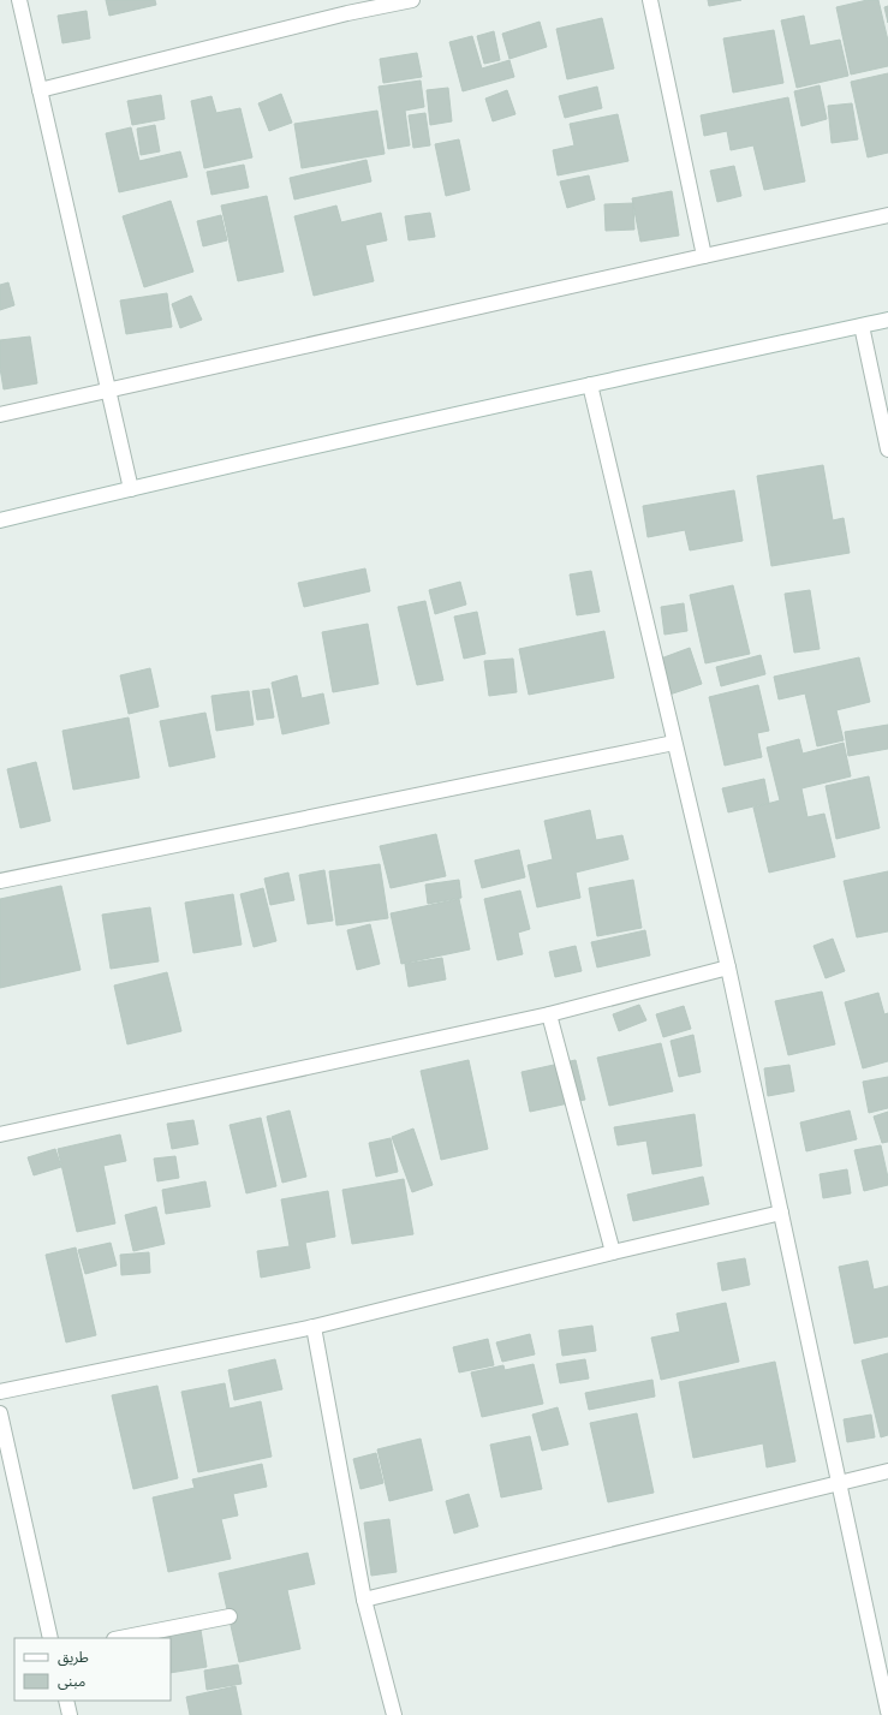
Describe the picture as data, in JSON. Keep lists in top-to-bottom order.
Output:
{
  "legend": ["طريق", "مبنى"]
}
